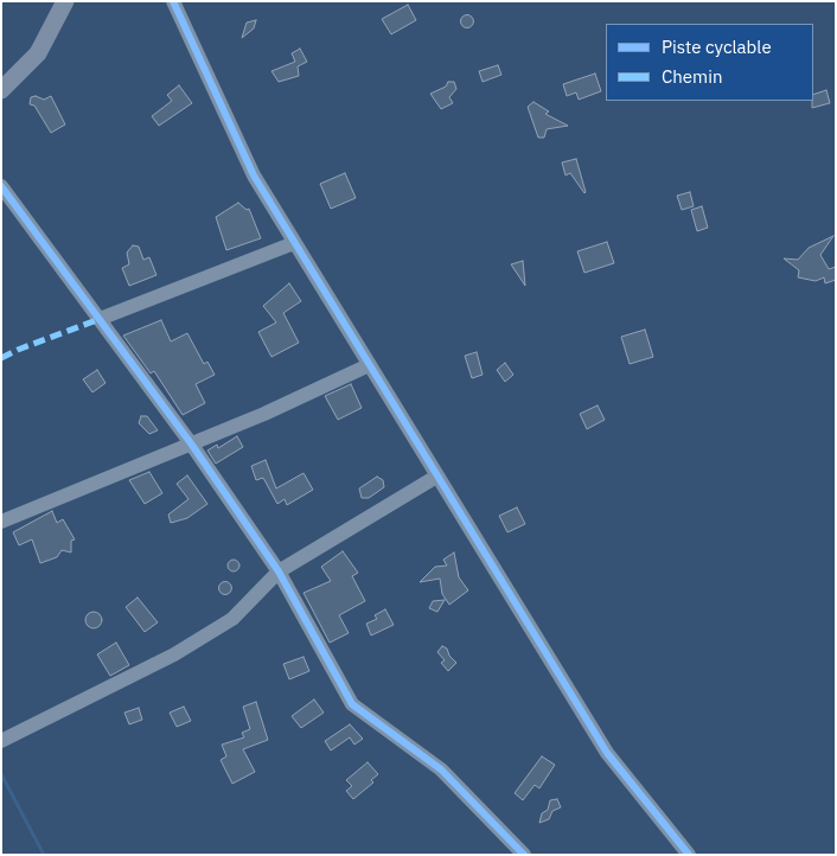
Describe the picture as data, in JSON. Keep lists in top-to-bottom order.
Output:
{
  "legend": ["Piste cyclable", "Chemin"]
}
